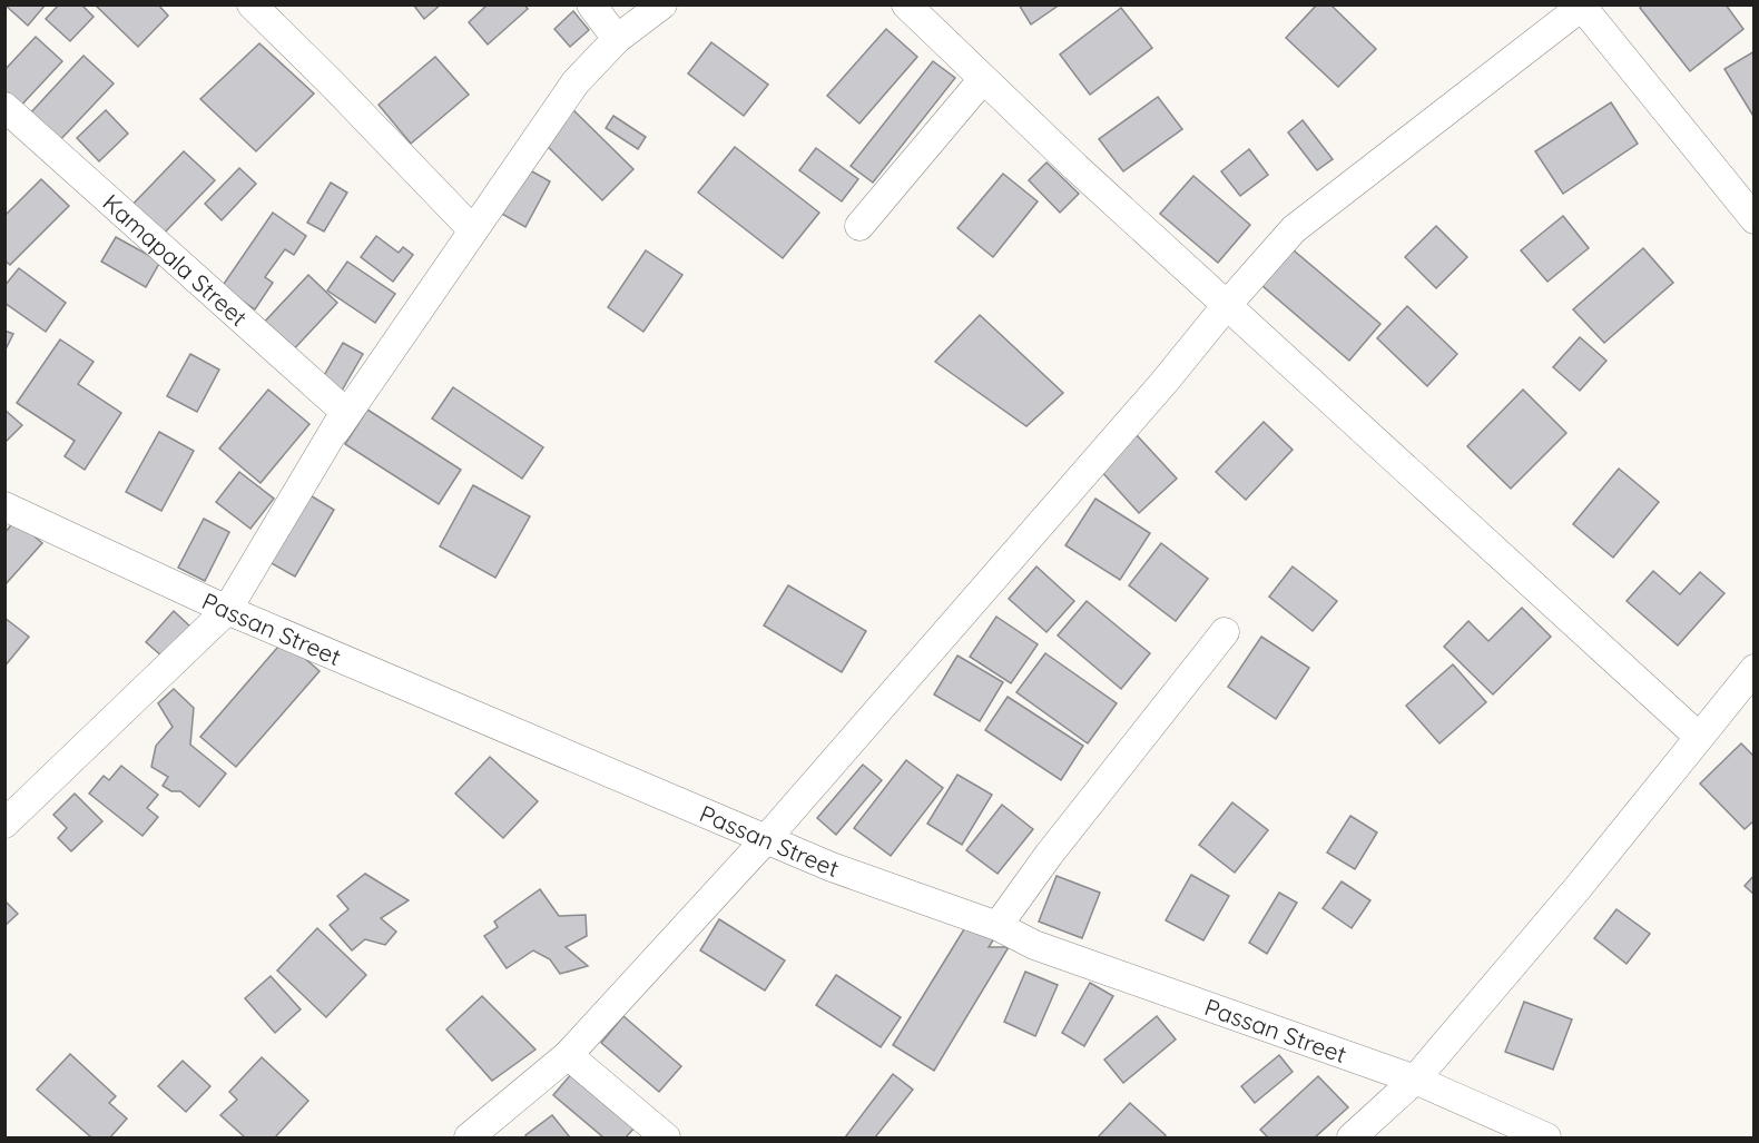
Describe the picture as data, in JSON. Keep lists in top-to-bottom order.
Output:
{
  "streets": {
    "street": ["Kamapala Street", "Passan Street"]
  },
  "crossings": [
    ["Kamapala Street", "Passan Street"]
  ]
}
